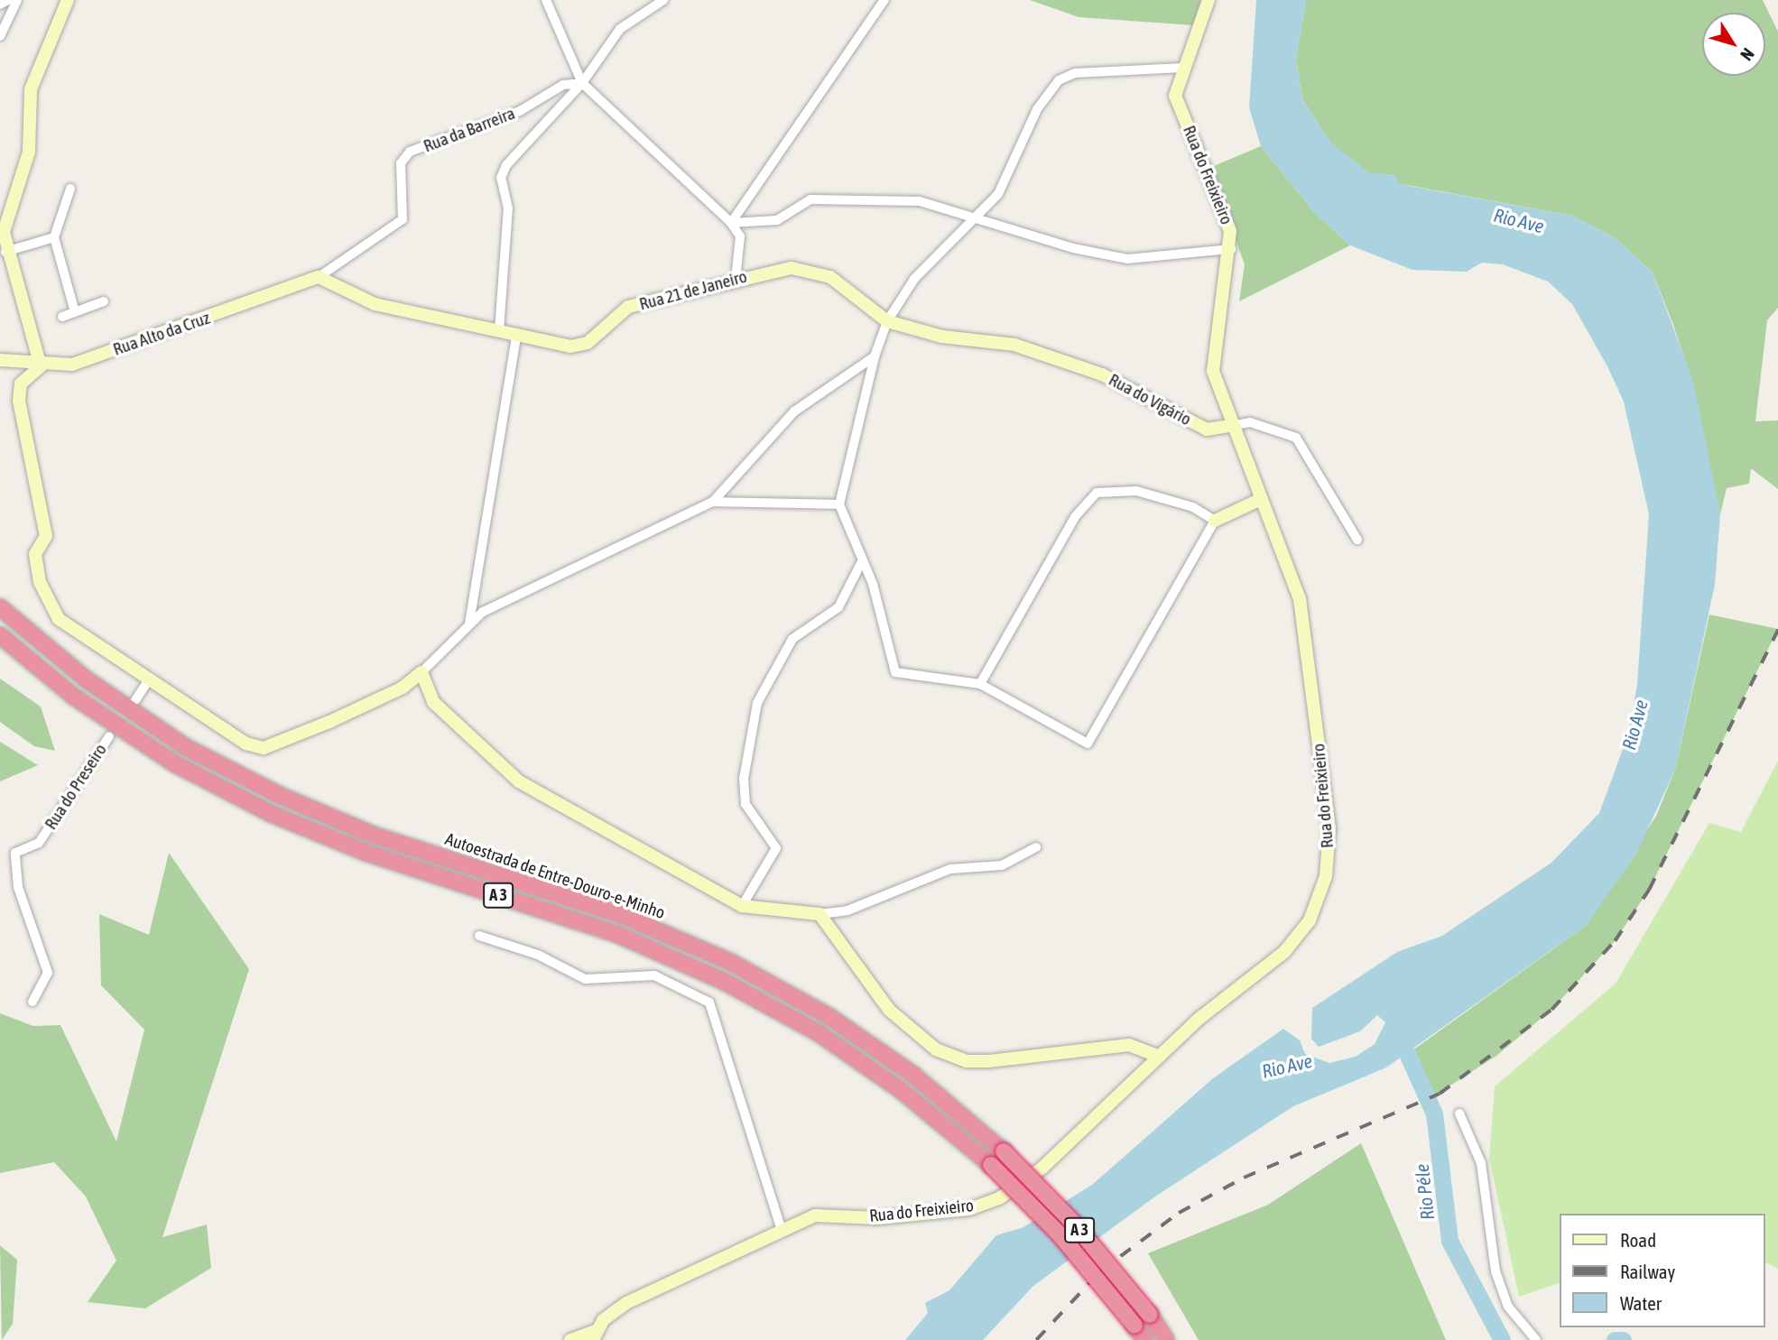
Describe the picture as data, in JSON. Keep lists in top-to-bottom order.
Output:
{
  "streets": {
    "highway": ["Autoestrada de Entre-Douro-e-Minho", "A 3"],
    "street": [
      "Rua da Barreira",
      "Rua do Freixieiro",
      "Rua 21 de Janeiro",
      "Rua Alto da Cruz",
      "Rua do Vigário",
      "Rua do Preseiro"
    ]
  },
  "crossings": [
    ["Rua da Barreira", "Rua 21 de Janeiro"],
    ["Rua da Barreira", "Rua Alto da Cruz"],
    ["Rua do Freixieiro", "Rua do Vigário"],
    ["Rua 21 de Janeiro", "Rua Alto da Cruz"],
    ["Rua 21 de Janeiro", "Rua do Vigário"]
  ],
  "water": ["Rio Ave", "Rio Péle"],
  "legend": ["Road", "Railway", "Water"],
  "north": "bottom right"
}
